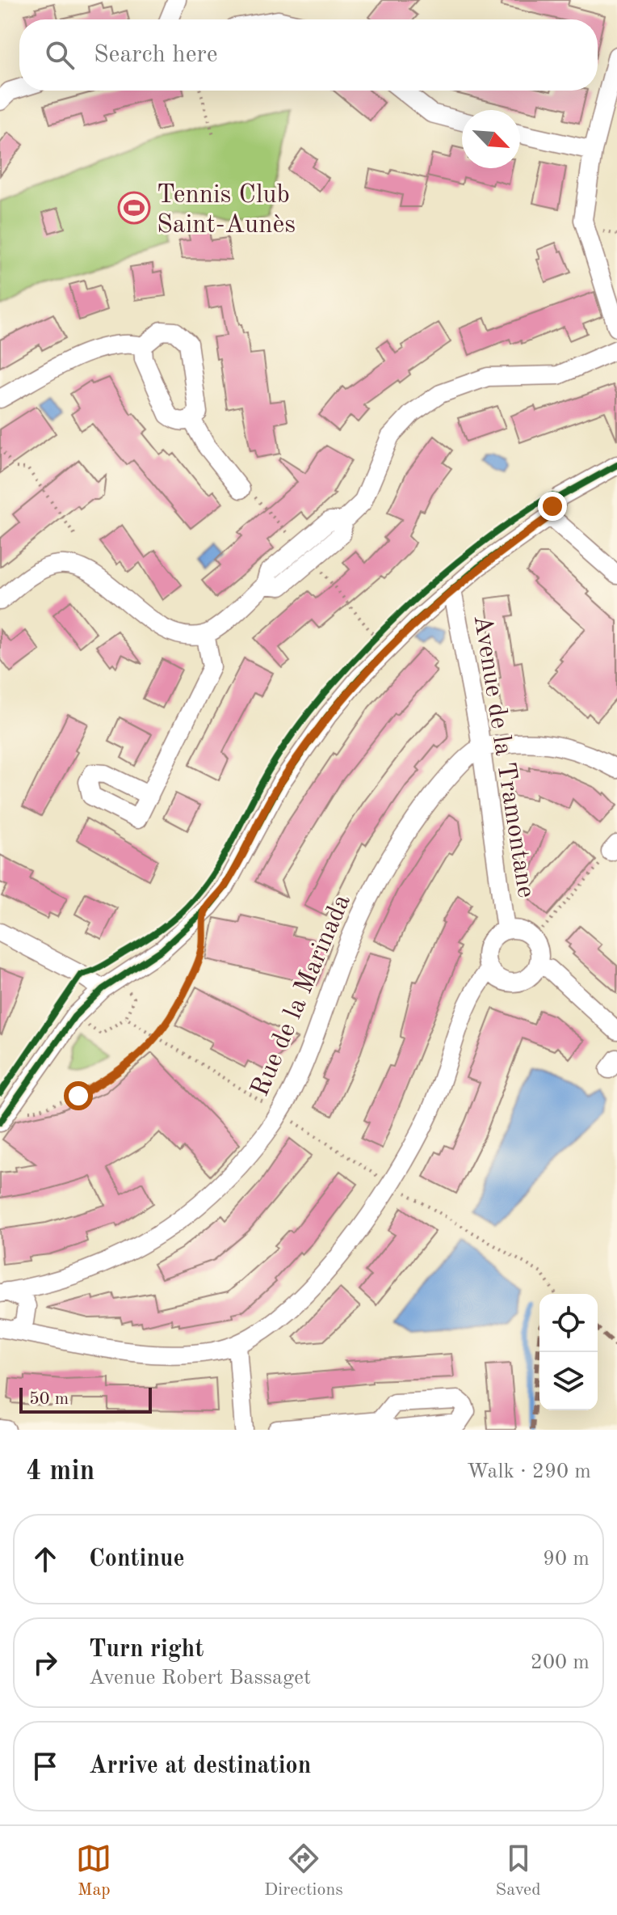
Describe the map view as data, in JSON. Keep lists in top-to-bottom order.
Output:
{
  "streets": {
    "street": ["Avenue de la Tramontane", "Rue de la Marinada"]
  },
  "crossings": [
    ["Avenue de la Tramontane", "Rue de la Marinada"]
  ],
  "places": {
    "sports": ["Tennis Club Saint-Aunès"]
  },
  "scale_bar": "50 m",
  "north": "bottom right",
  "page": {
    "search": "Search here",
    "scale": "50 m",
    "heading": ["4 min", "Walk · 290 m"],
    "list": [
      ["Continue", "90 m"],
      ["Turn right", "Avenue Robert Bassaget", "200 m"],
      "Arrive at destination"
    ],
    "nav": ["Map", "Directions", "Saved"]
  }
}
